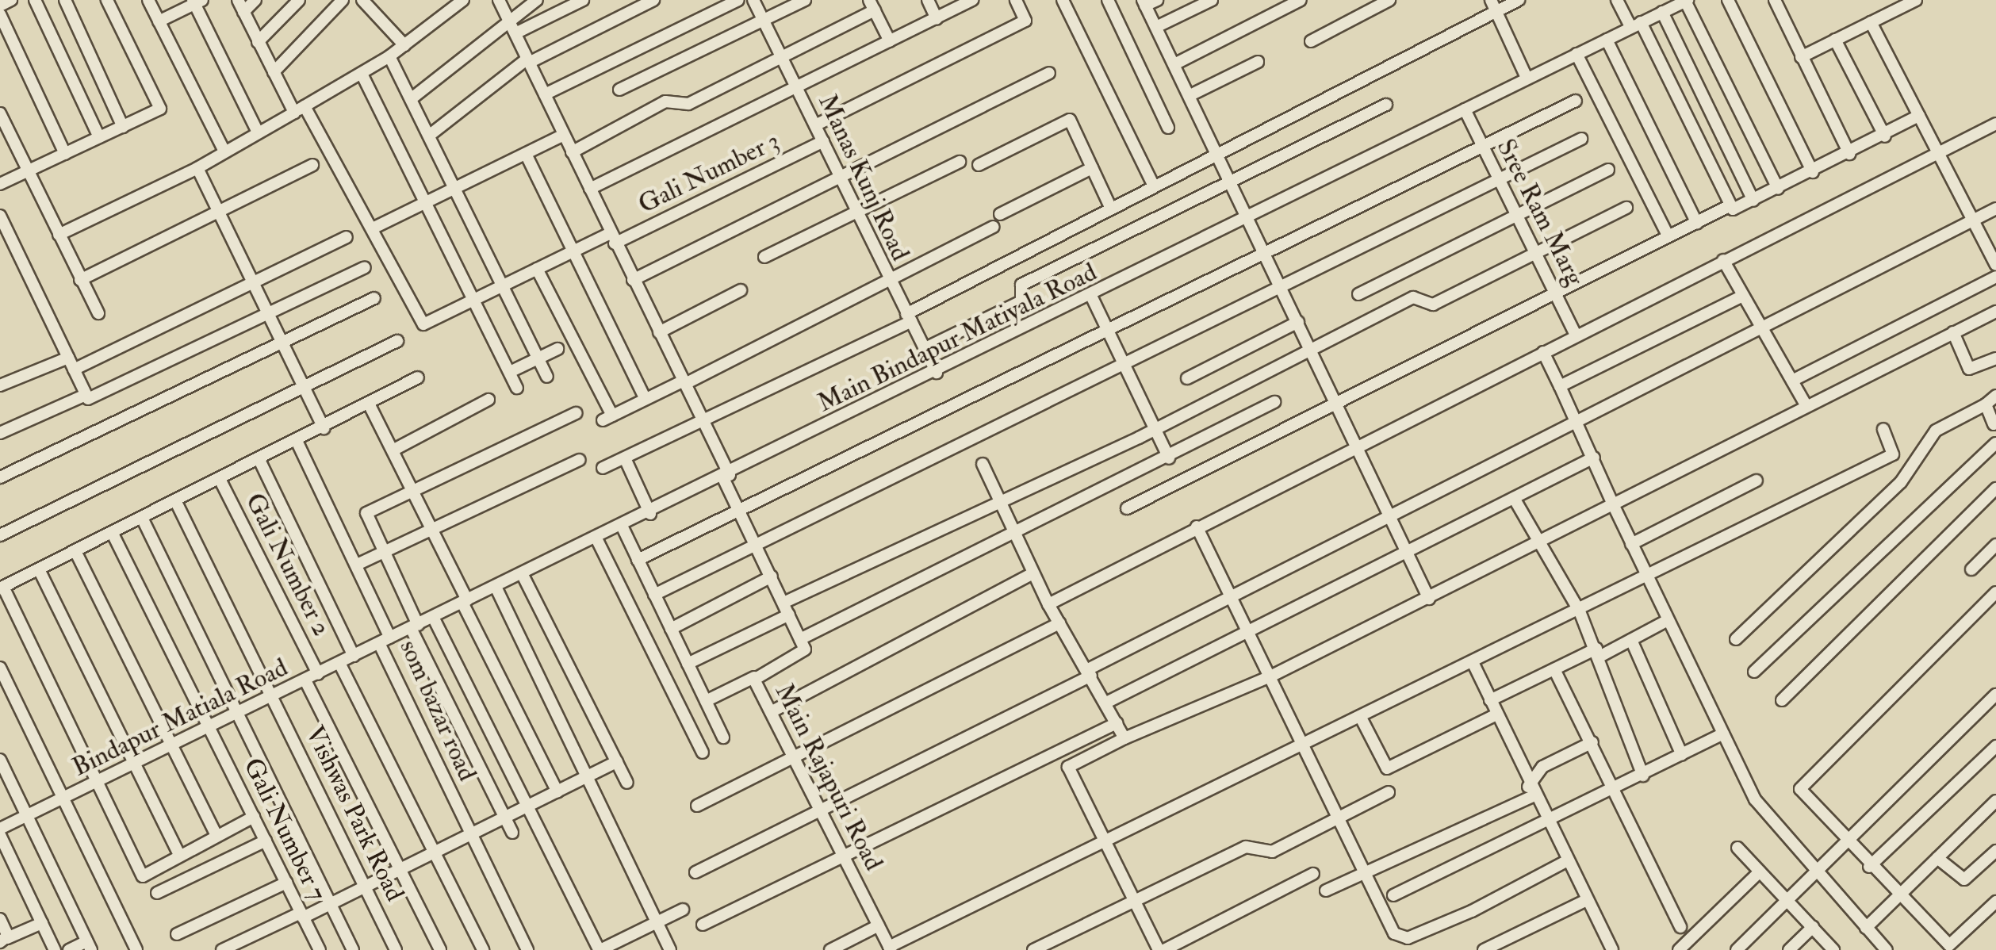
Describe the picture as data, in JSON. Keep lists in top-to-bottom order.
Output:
{
  "streets": {
    "street": [
      "Gali Number 3",
      "Manas Kunj Road",
      "Sree Ram Marg",
      "Main Bindapur Matiyala Road",
      "Gali Number 2",
      "som bazar road",
      "Bindapur Matiala Road",
      "Main Rajapuri Road",
      "Vishwas Park Road",
      "Gali Number 7"
    ]
  },
  "crossings": [
    ["Gali Number 3", "Manas Kunj Road"],
    ["Manas Kunj Road", "Main Bindapur Matiyala Road"],
    ["Sree Ram Marg", "Main Bindapur Matiyala Road"],
    ["Main Bindapur Matiyala Road", "som bazar road"],
    ["Gali Number 2", "Bindapur Matiala Road"],
    ["som bazar road", "Bindapur Matiala Road"],
    ["Bindapur Matiala Road", "Vishwas Park Road"],
    ["Bindapur Matiala Road", "Gali Number 7"]
  ]
}
